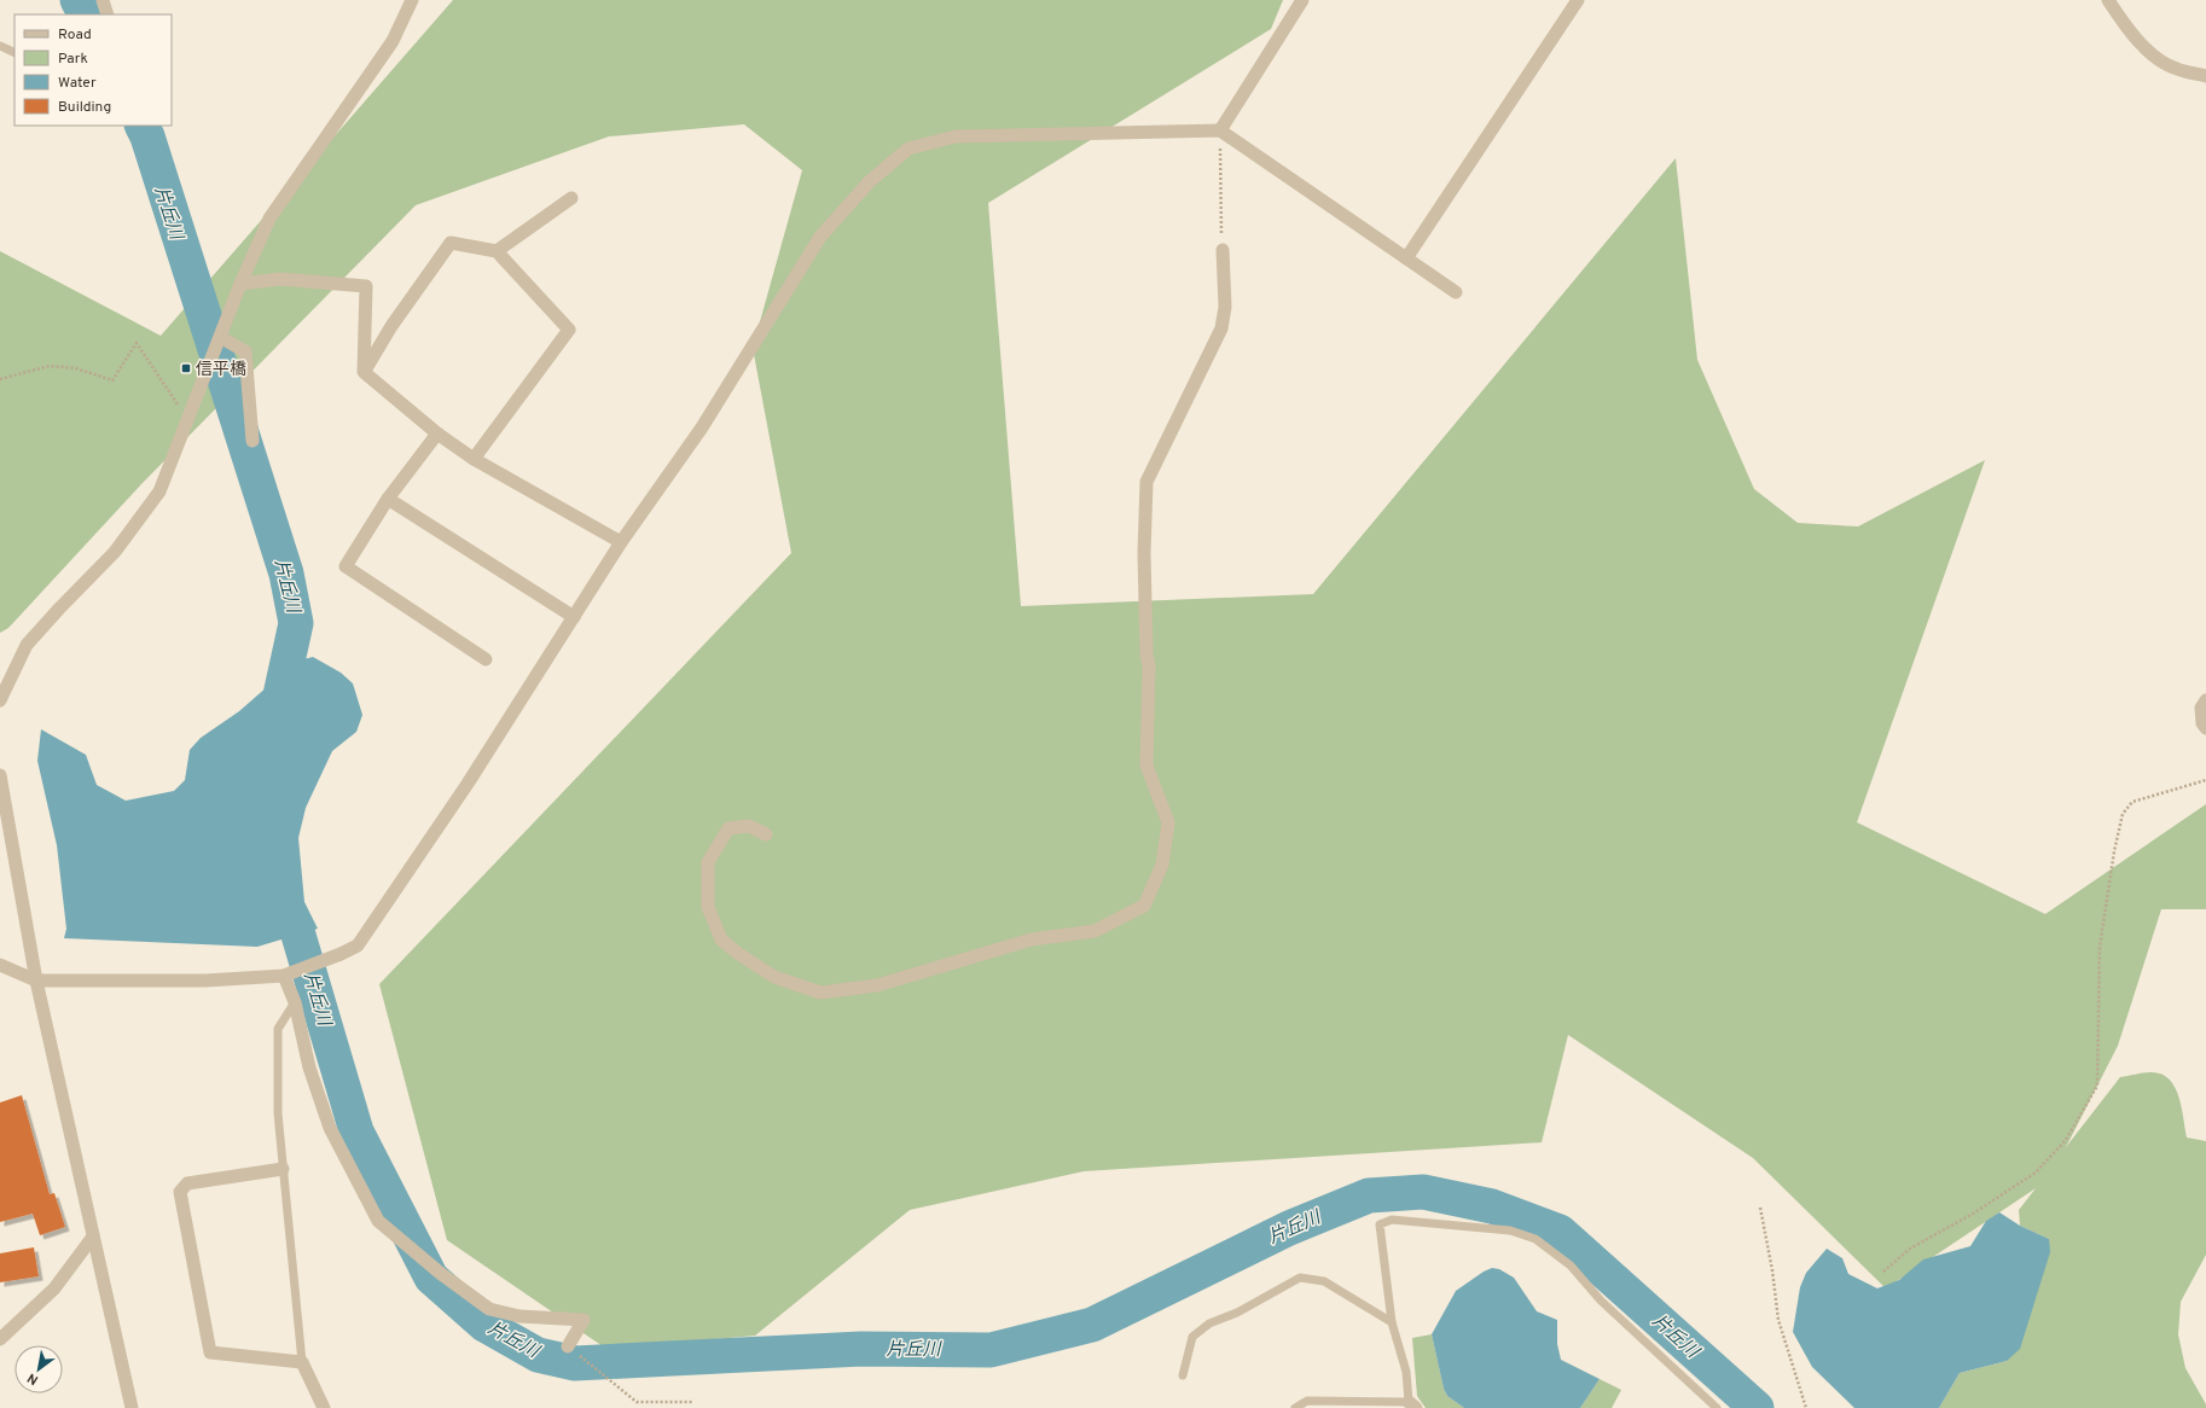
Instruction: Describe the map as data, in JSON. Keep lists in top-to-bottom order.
{
  "water": ["片丘川"],
  "places": {
    "transit": ["信平橋"]
  },
  "legend": [
    "Road",
    "Park",
    "Water",
    "Building"
  ],
  "north": "bottom left"
}
